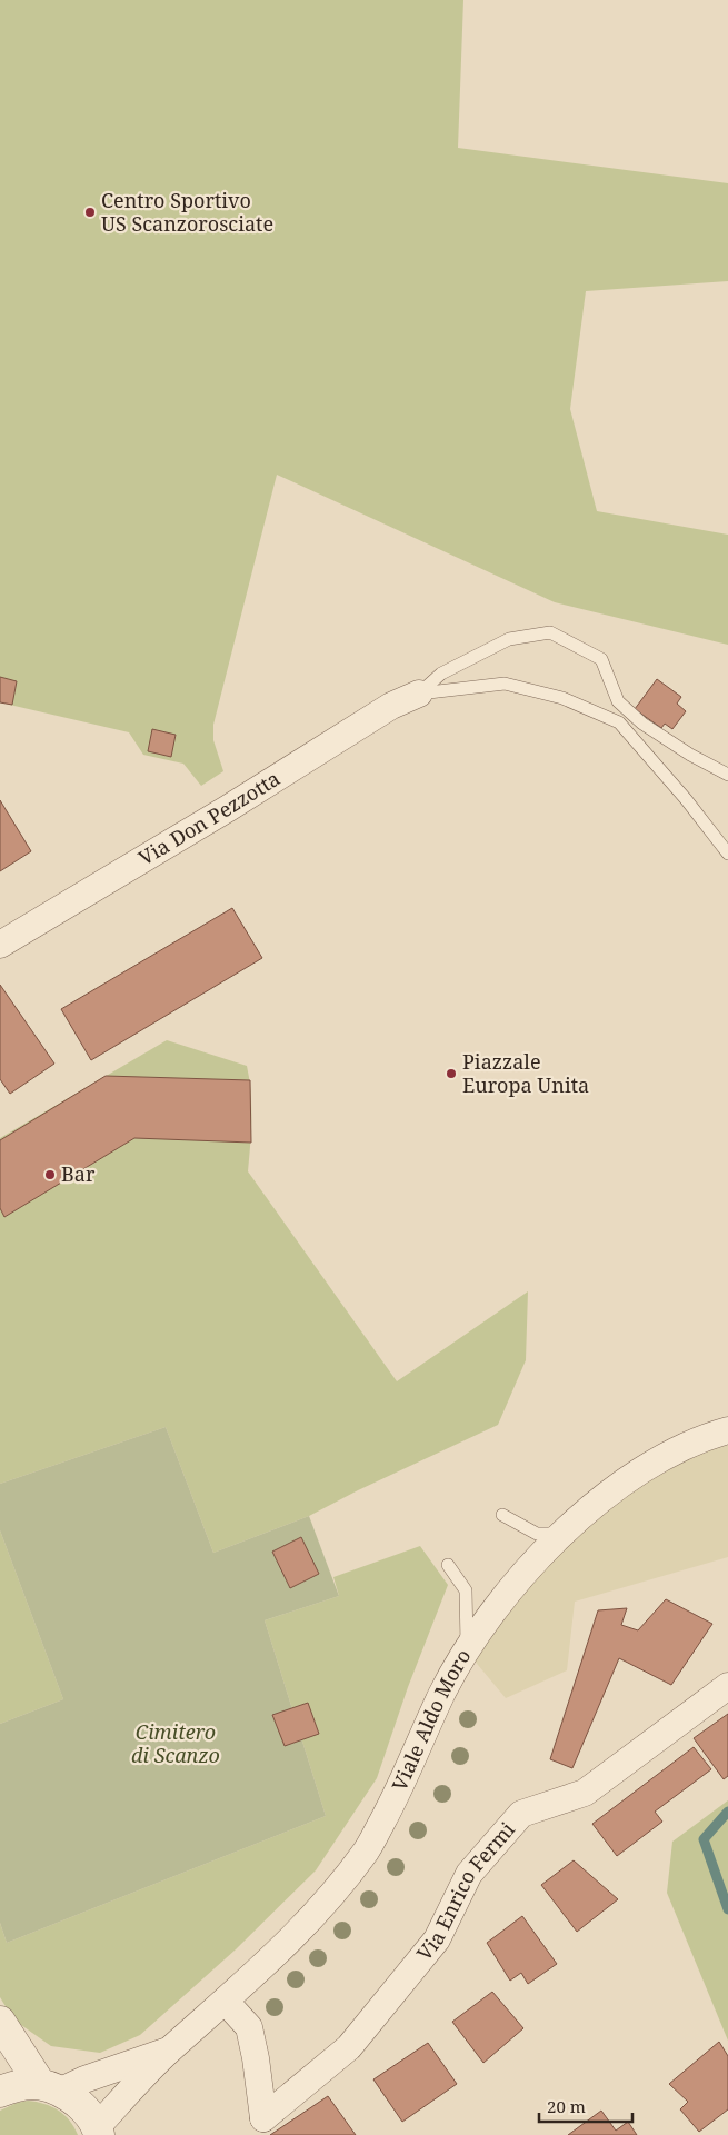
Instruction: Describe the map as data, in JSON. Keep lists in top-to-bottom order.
{
  "streets": {
    "street": ["Via Don Pezzotta", "Viale Aldo Moro", "Via Enrico Fermi"]
  },
  "crossings": [
    ["Viale Aldo Moro", "Via Enrico Fermi"]
  ],
  "parks": ["Cimitero di Scanzo"],
  "places": ["Centro Sportivo US Scanzorosciate", "Piazzale Europa Unita", "Bar"],
  "scale_bar": "20 m"
}
